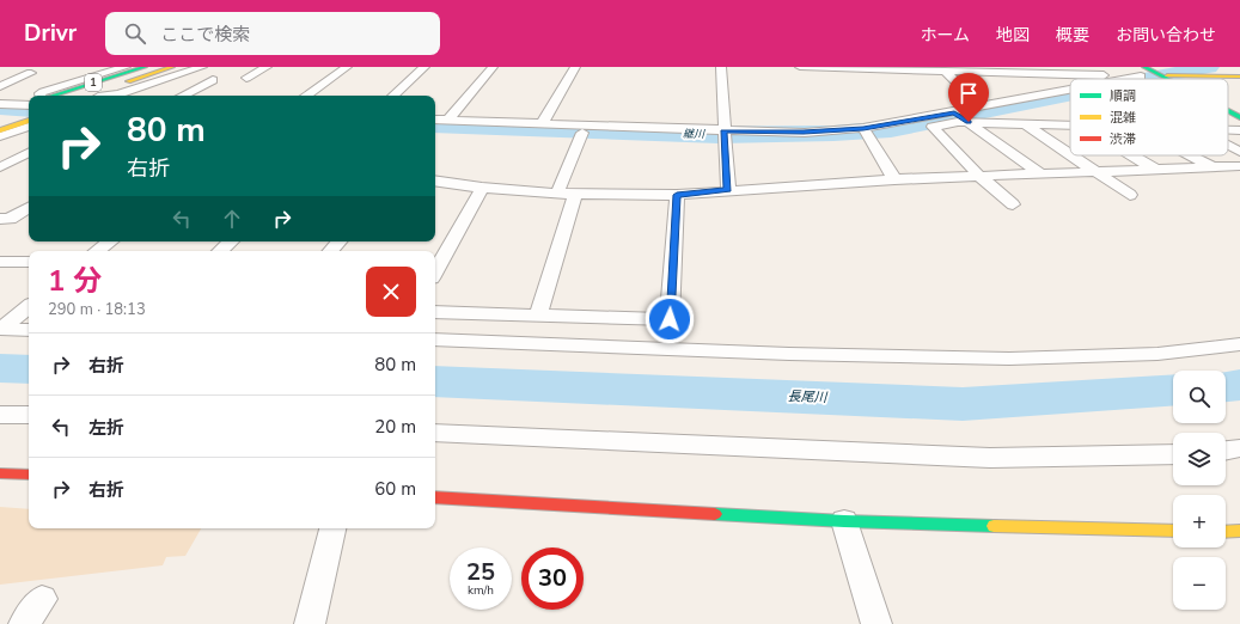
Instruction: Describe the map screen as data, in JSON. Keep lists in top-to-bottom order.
{
  "streets": {
    "main road": ["1"]
  },
  "water": ["継川", "長尾川"],
  "legend": ["順調", "混雑", "渋滞"],
  "page": {
    "header": "Drivr",
    "search": "ここで検索",
    "nav": [
      "ホーム",
      "地図",
      "概要",
      "お問い合わせ"
    ],
    "turn": ["80 m", "右折"],
    "heading": ["1 分", "290 m · 18:13"],
    "list": [
      {
        "name": "右折",
        "value": "80 m"
      },
      {
        "name": "左折",
        "value": "20 m"
      },
      {
        "name": "右折",
        "value": "60 m"
      }
    ],
    "map_buttons": ["+", "−"],
    "speed": "25 km/h",
    "limit": "30"
  }
}
